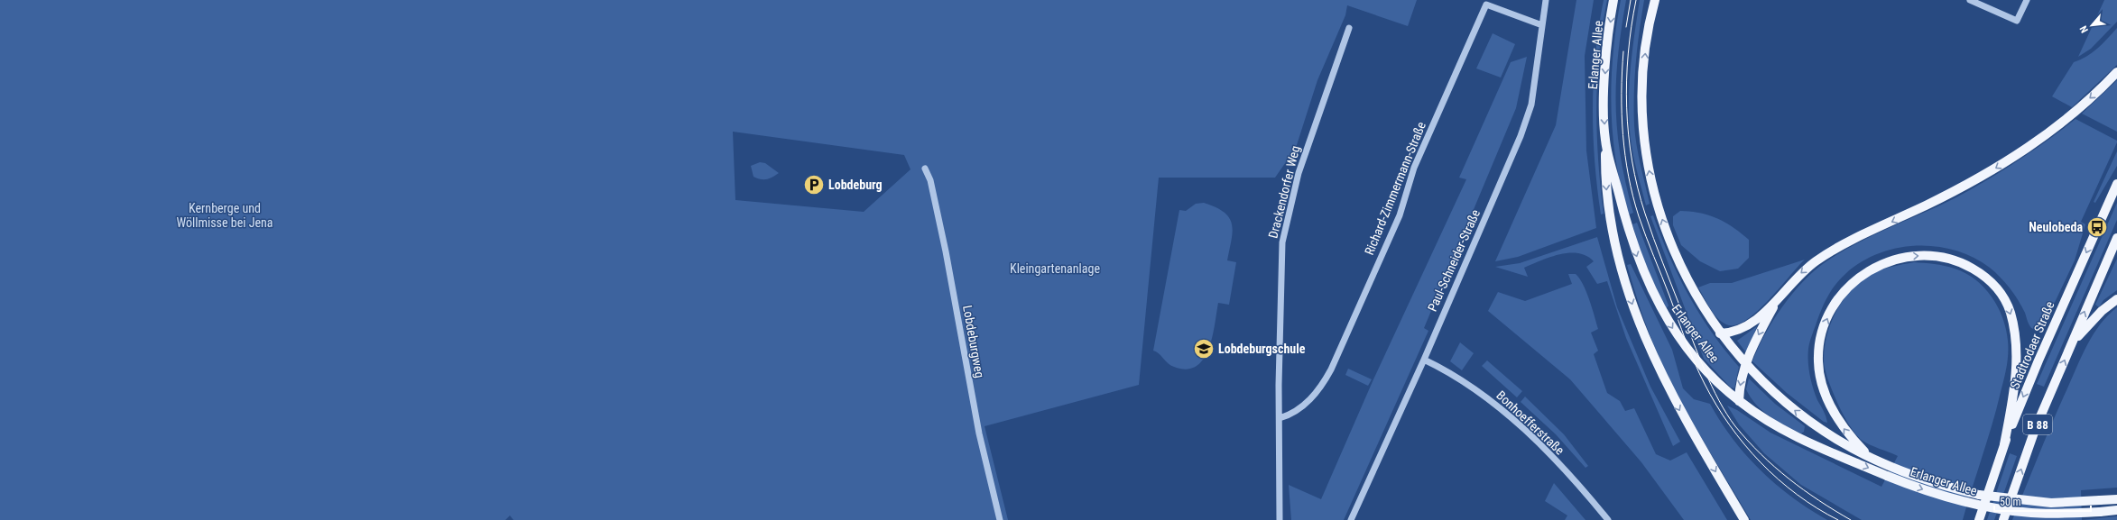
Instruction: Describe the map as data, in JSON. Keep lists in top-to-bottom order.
{
  "streets": {
    "main road": ["Erlanger Allee", "Stadtrodaer Straße", "B 88"],
    "street": [
      "Richard-Zimmermann-Straße",
      "Drackendorfer Weg",
      "Paul-Schneider-Straße",
      "Lobdeburgweg",
      "Bonhoefferstraße"
    ]
  },
  "crossings": [
    ["Richard-Zimmermann-Straße", "Drackendorfer Weg"],
    ["Richard-Zimmermann-Straße", "Paul-Schneider-Straße"],
    ["Paul-Schneider-Straße", "Bonhoefferstraße"]
  ],
  "parks": ["Kernberge und Wöllmisse bei Jena", "Kleingartenanlage"],
  "places": {
    "parking": ["Lobdeburg"],
    "bus stop": ["Neulobeda"],
    "school or university": ["Lobdeburgschule"]
  },
  "scale_bar": "50 m",
  "north": "bottom left"
}
